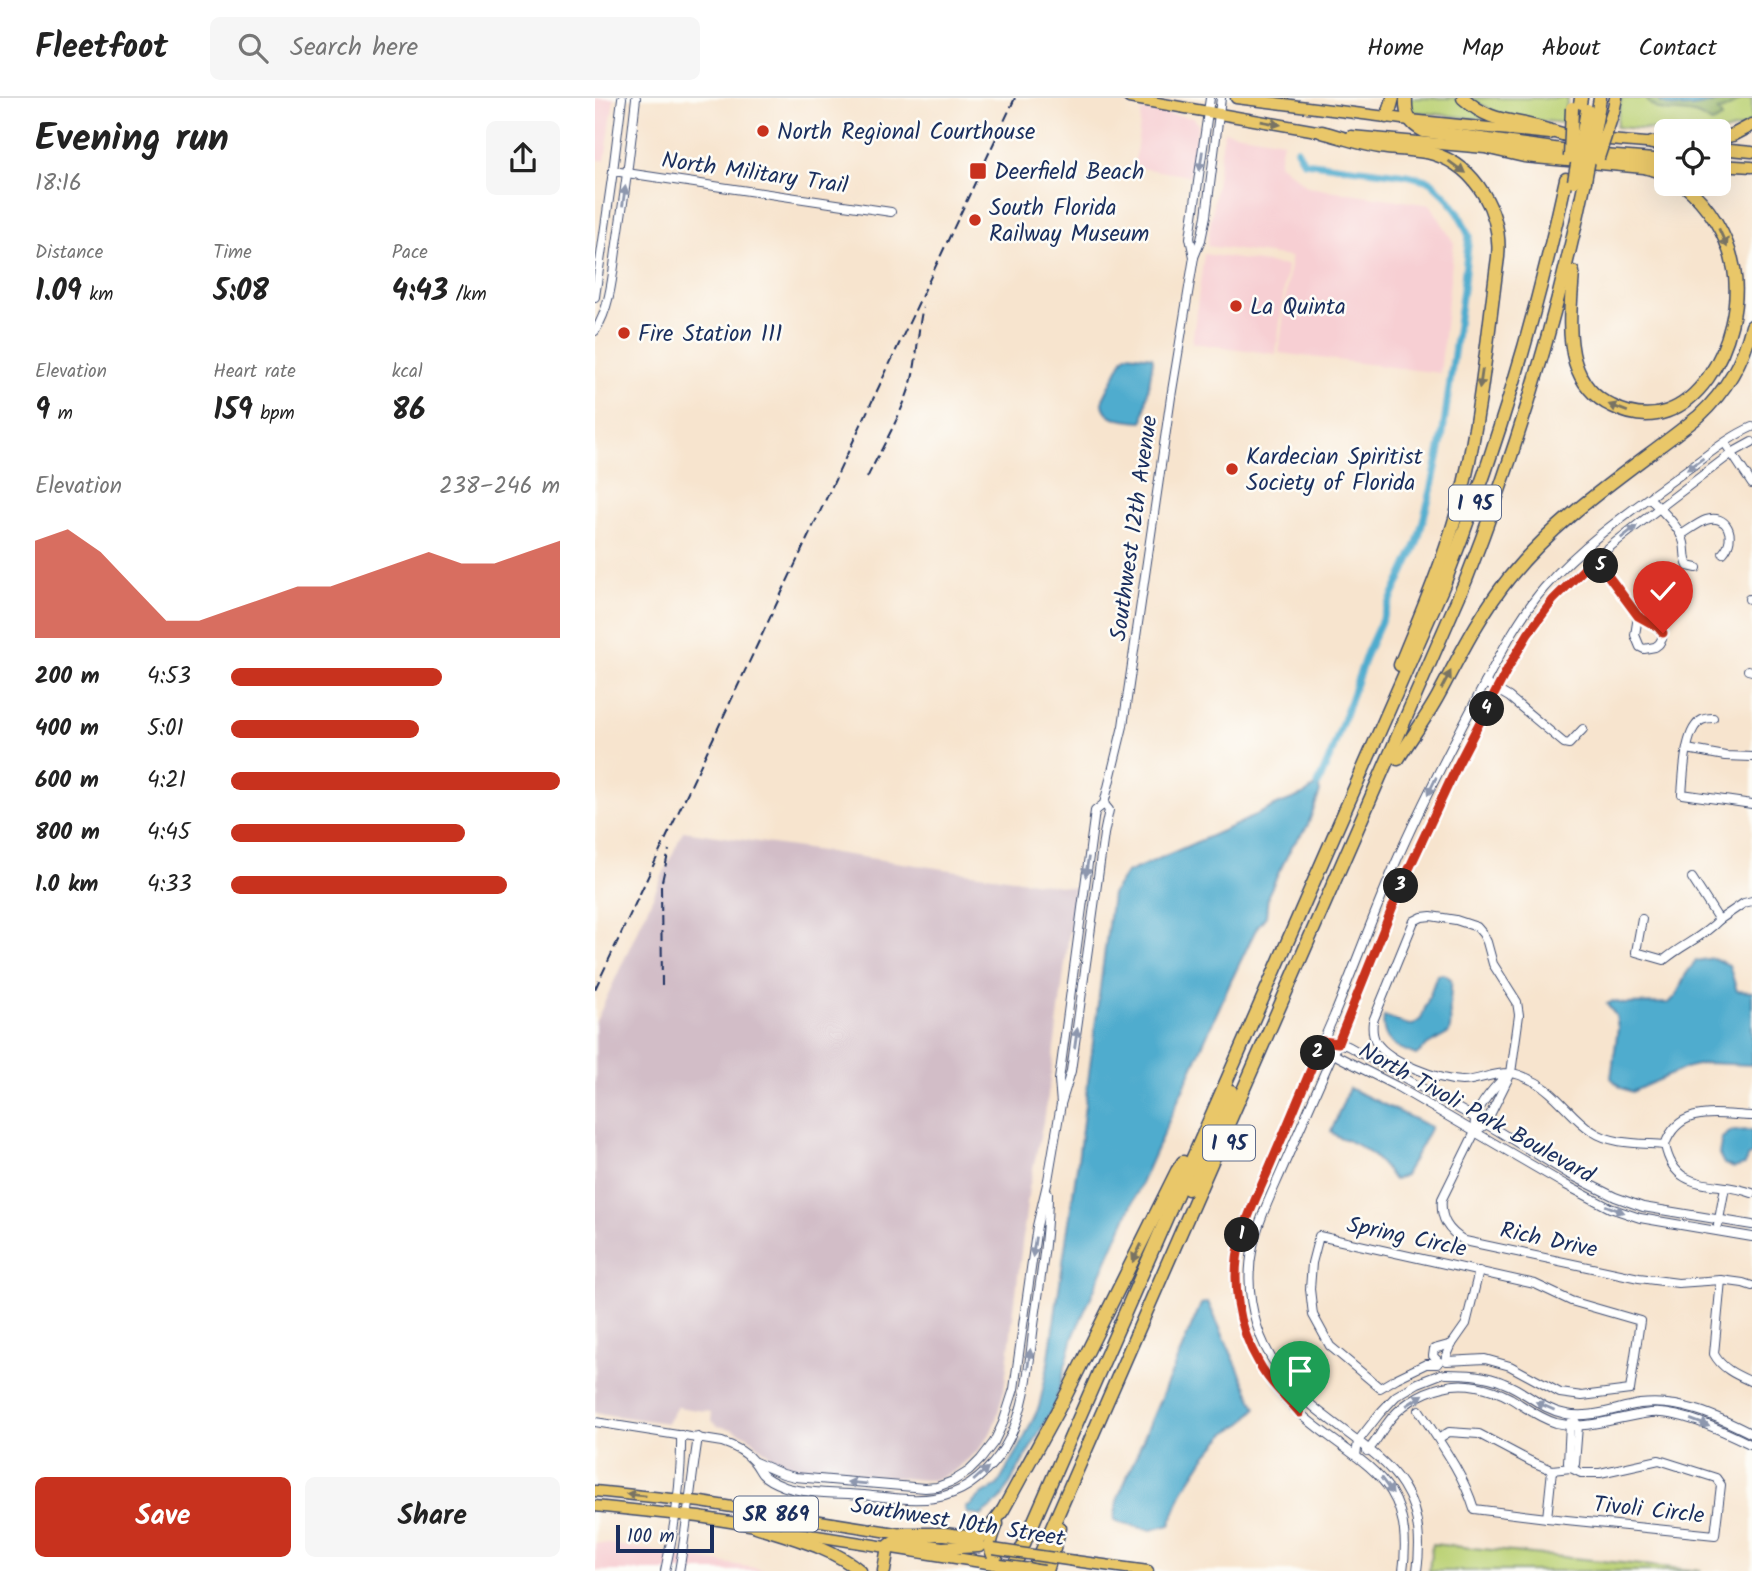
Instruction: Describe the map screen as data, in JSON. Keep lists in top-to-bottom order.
{
  "streets": {
    "highway": ["I 95"],
    "main road": ["SR 869", "Southwest 10th Street"],
    "street": [
      "North Military Trail",
      "Southwest 12th Avenue",
      "North Tivoli Park Boulevard",
      "Spring Circle",
      "Rich Drive",
      "Tivoli Circle"
    ]
  },
  "crossings": [
    ["I 95", "Southwest 10th Street"],
    ["North Tivoli Park Boulevard", "Rich Drive"]
  ],
  "places": {
    "other": [
      "North Regional Courthouse",
      "South Florida Railway Museum",
      "La Quinta",
      "Fire Station 111",
      "Kardecian Spiritist Society of Florida"
    ],
    "transit": ["Deerfield Beach"]
  },
  "scale_bar": "100 m",
  "page": {
    "header": "Fleetfoot",
    "search": "Search here",
    "nav": [
      "Home",
      "Map",
      "About",
      "Contact"
    ],
    "heading": ["Evening run", "18:16"],
    "stats": [
      ["Distance", "1.09 km"],
      ["Time", "5:08"],
      ["Pace", "4:43 /km"],
      ["Elevation", "9 m"],
      ["Heart rate", "159 bpm"],
      ["kcal", "86"]
    ],
    "chart": ["Elevation", "238–246 m"],
    "pins": [
      "5",
      "4",
      "3",
      "2",
      "1"
    ],
    "list": [
      {
        "name": "200 m",
        "note": "4:53"
      },
      {
        "name": "400 m",
        "note": "5:01"
      },
      {
        "name": "600 m",
        "note": "4:21"
      },
      {
        "name": "800 m",
        "note": "4:45"
      },
      {
        "name": "1.0 km",
        "note": "4:33"
      }
    ],
    "buttons": ["Save", "Share"],
    "scale": "100 m"
  }
}
